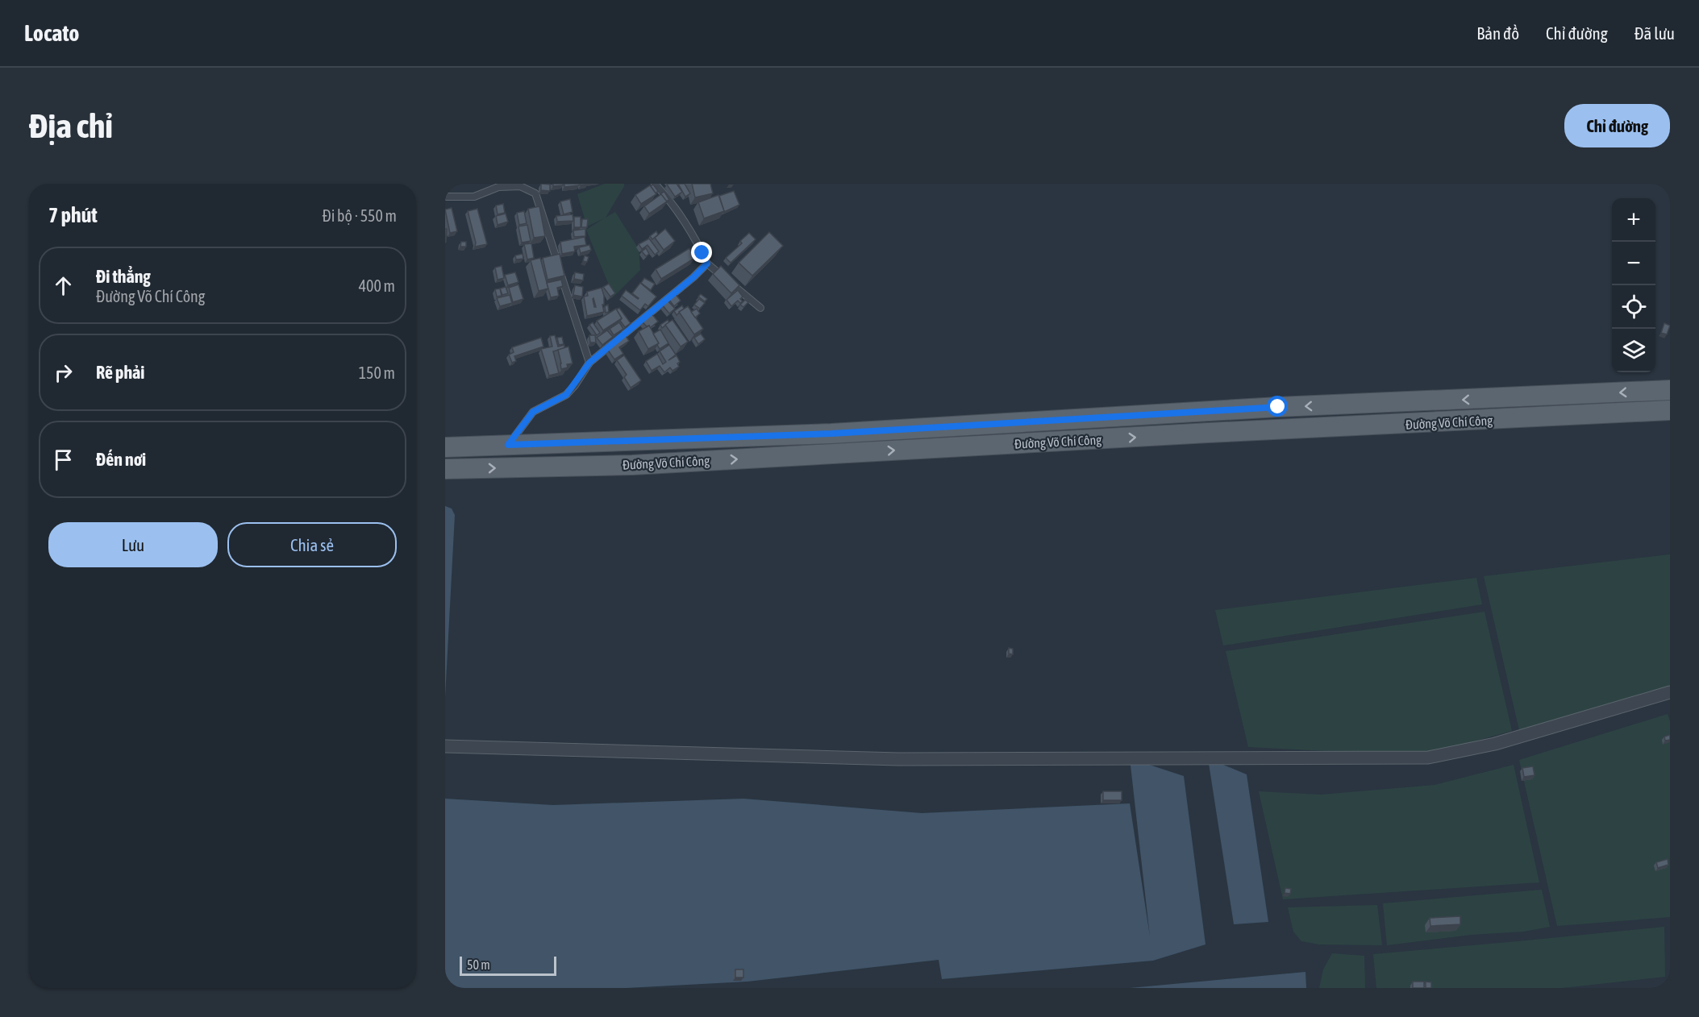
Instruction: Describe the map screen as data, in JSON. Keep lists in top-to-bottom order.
{
  "streets": {
    "main road": ["Đường Võ Chí Công"]
  },
  "scale_bar": "50 m",
  "page": {
    "header": "Locato",
    "nav": ["Bản đồ", "Chỉ đường", "Đã lưu"],
    "buttons": [
      "Chỉ đường",
      ["Lưu", "Chia sẻ"]
    ],
    "title": "Địa chỉ",
    "heading": ["7 phút", "Đi bộ · 550 m"],
    "map_buttons": ["+", "−"],
    "list": [
      ["Đi thẳng", "Đường Võ Chí Công", "400 m"],
      ["Rẽ phải", "150 m"],
      "Đến nơi"
    ],
    "scale": "50 m"
  }
}
